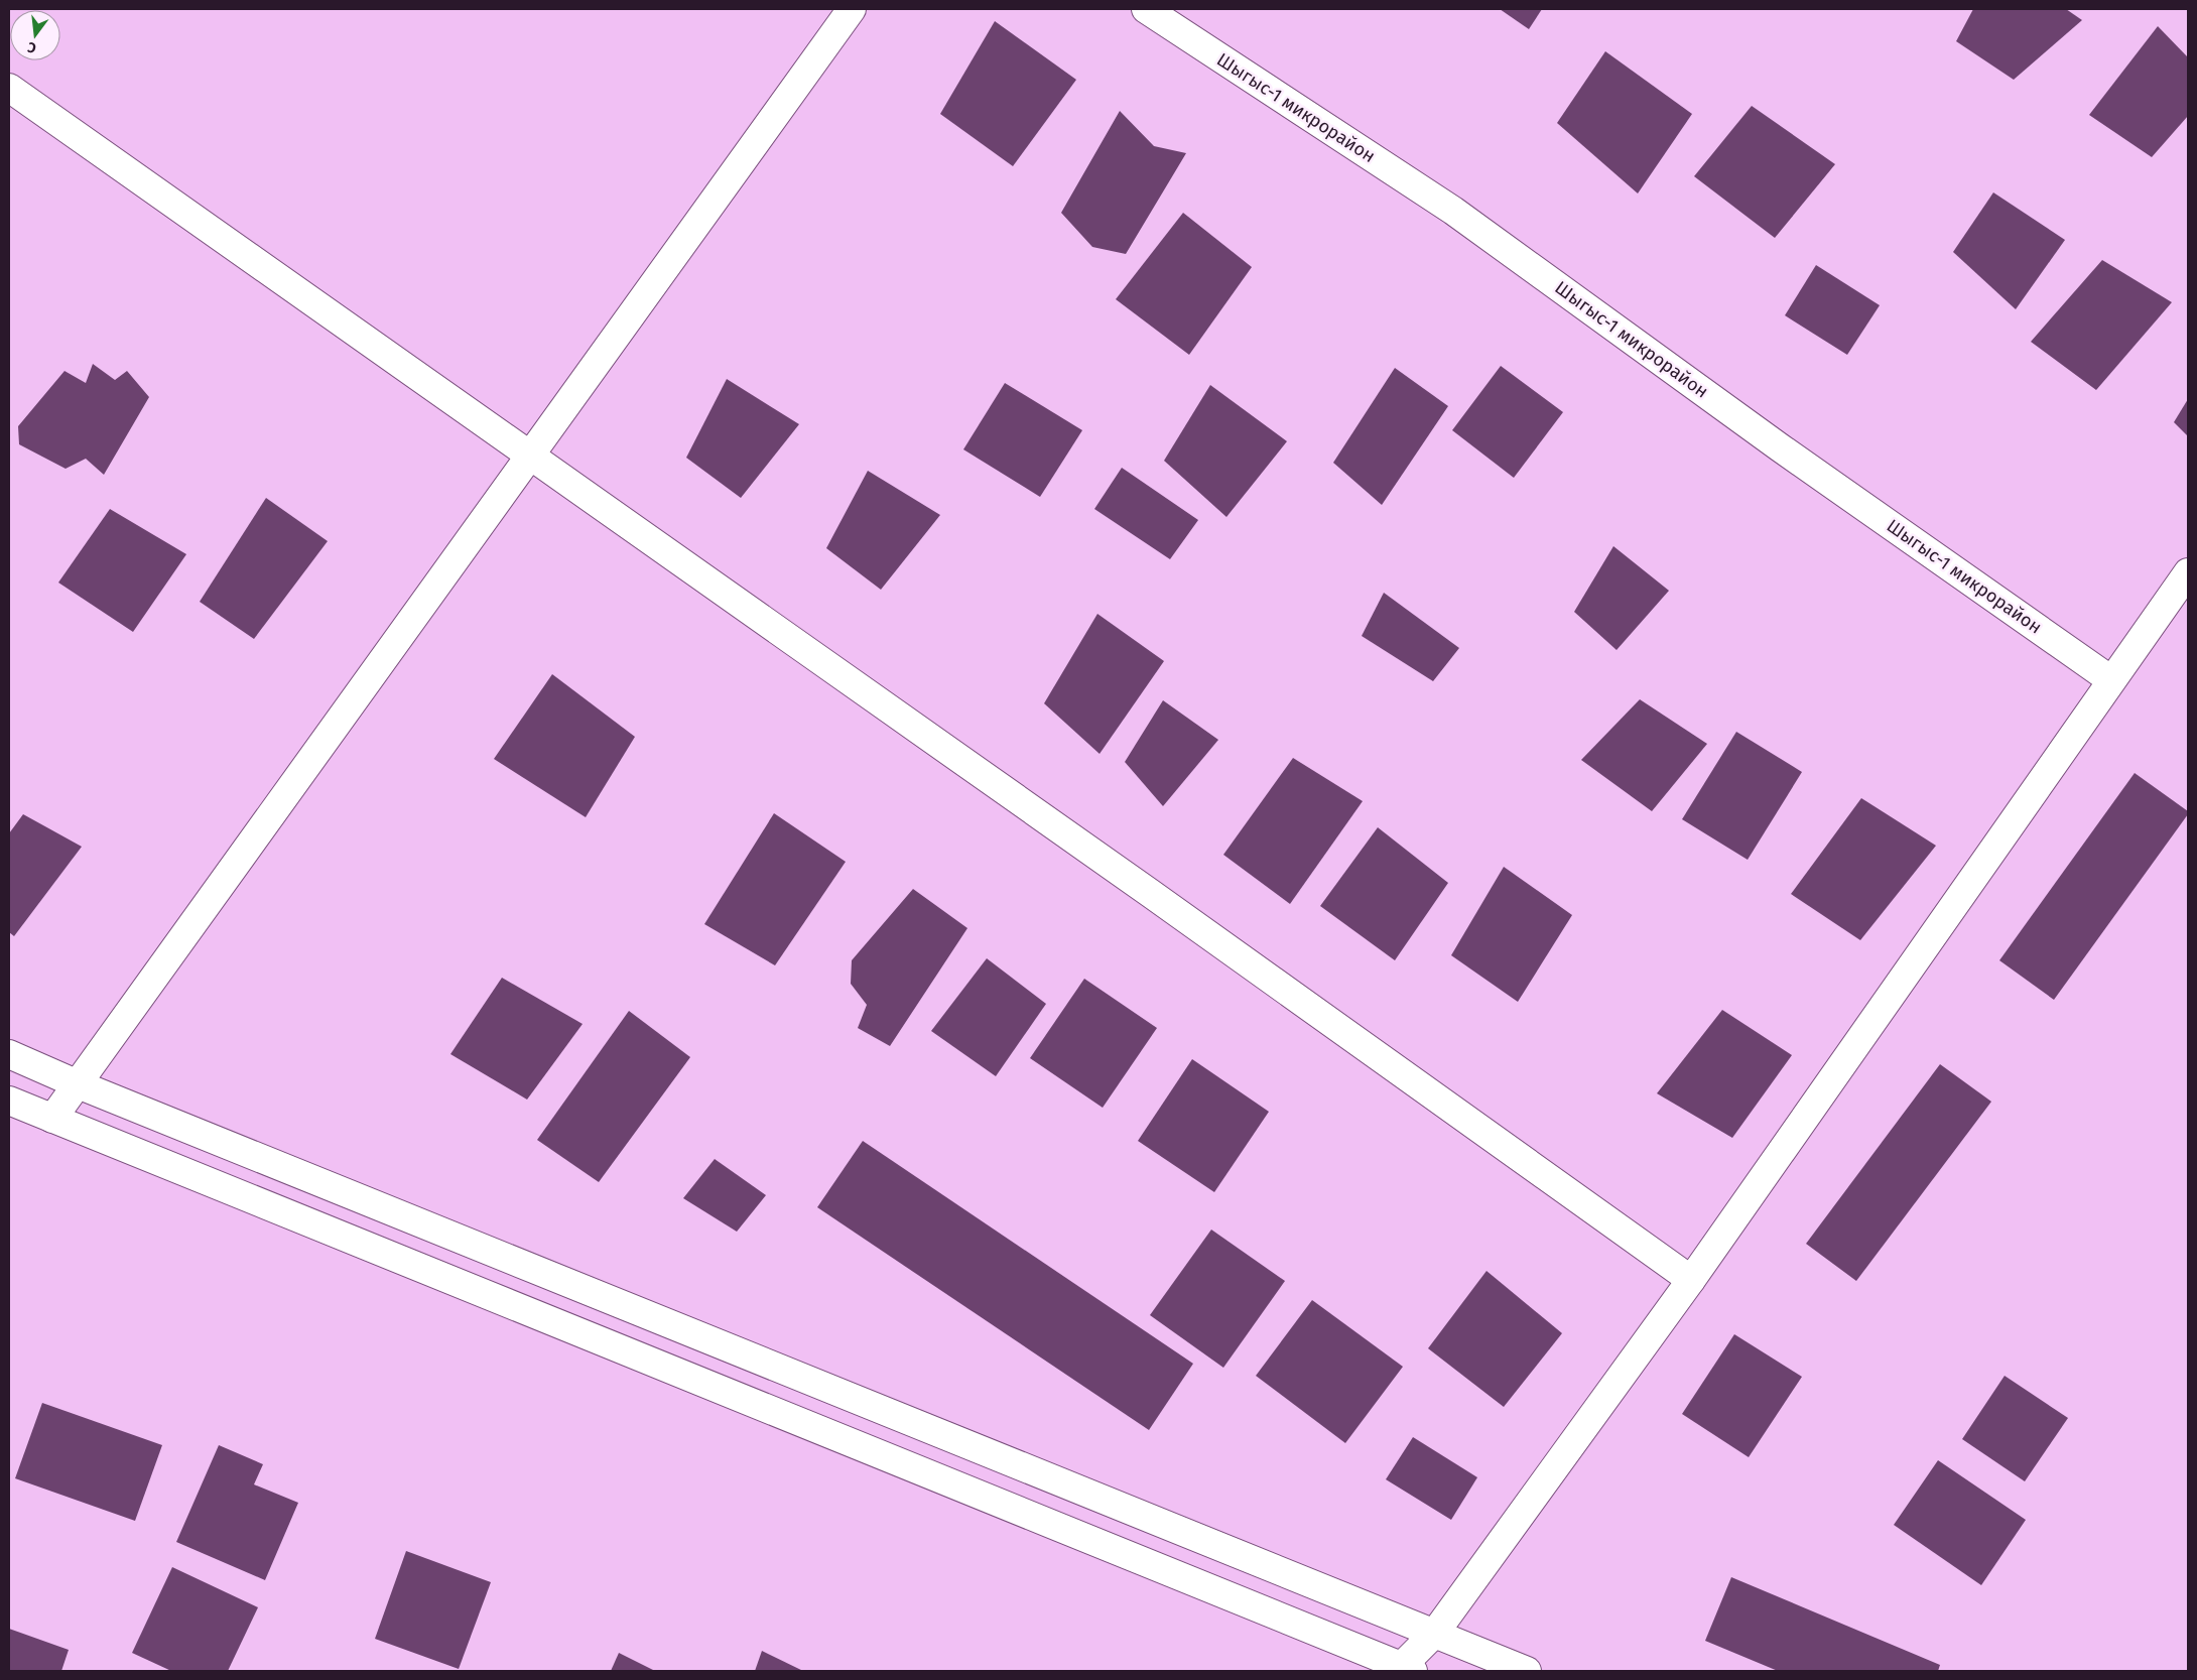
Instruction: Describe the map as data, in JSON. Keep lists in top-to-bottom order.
{
  "streets": {
    "street": ["Шыгыс-1 микрорайон"]
  },
  "north": "bottom"
}
